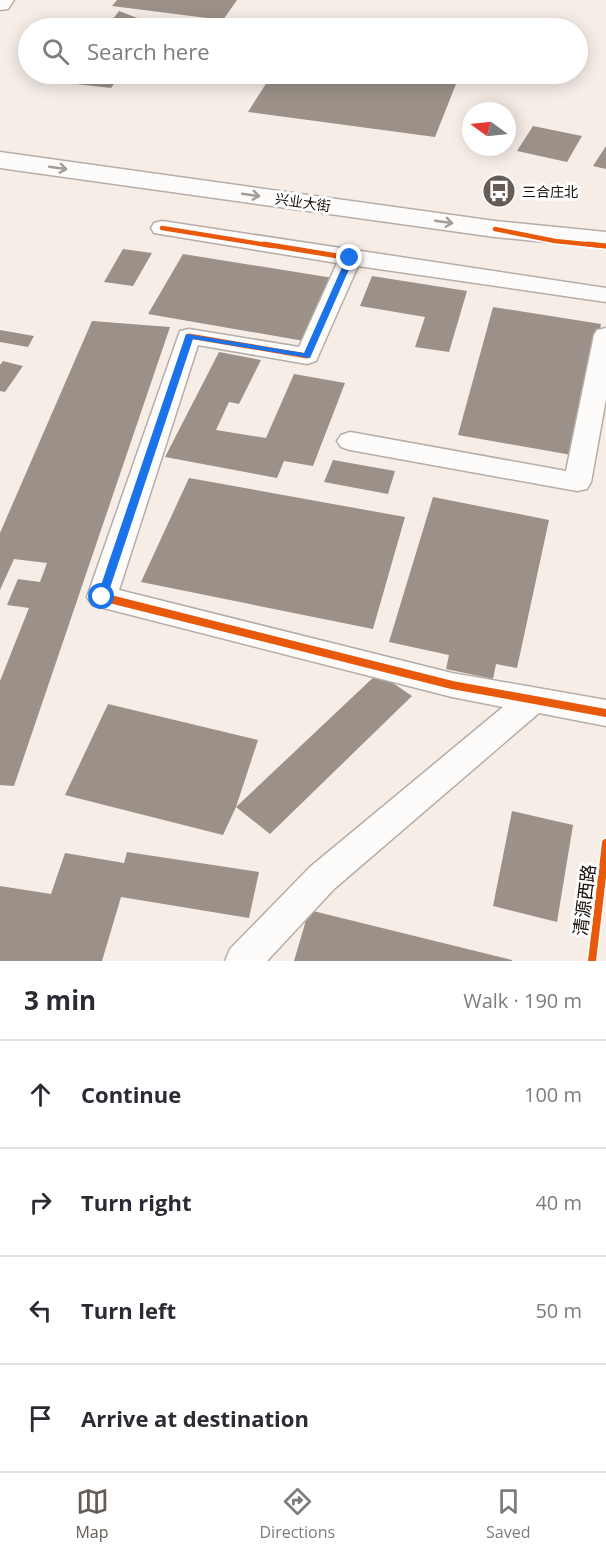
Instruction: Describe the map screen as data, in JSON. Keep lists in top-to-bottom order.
{
  "streets": {
    "main road": ["兴业大街"],
    "cycle path": ["清源西路"]
  },
  "places": {
    "bus stop": ["三合庄北"]
  },
  "north": "left",
  "page": {
    "search": "Search here",
    "heading": ["3 min", "Walk · 190 m"],
    "list": [
      ["Continue", "100 m"],
      ["Turn right", "40 m"],
      ["Turn left", "50 m"],
      "Arrive at destination"
    ],
    "nav": ["Map", "Directions", "Saved"]
  }
}
